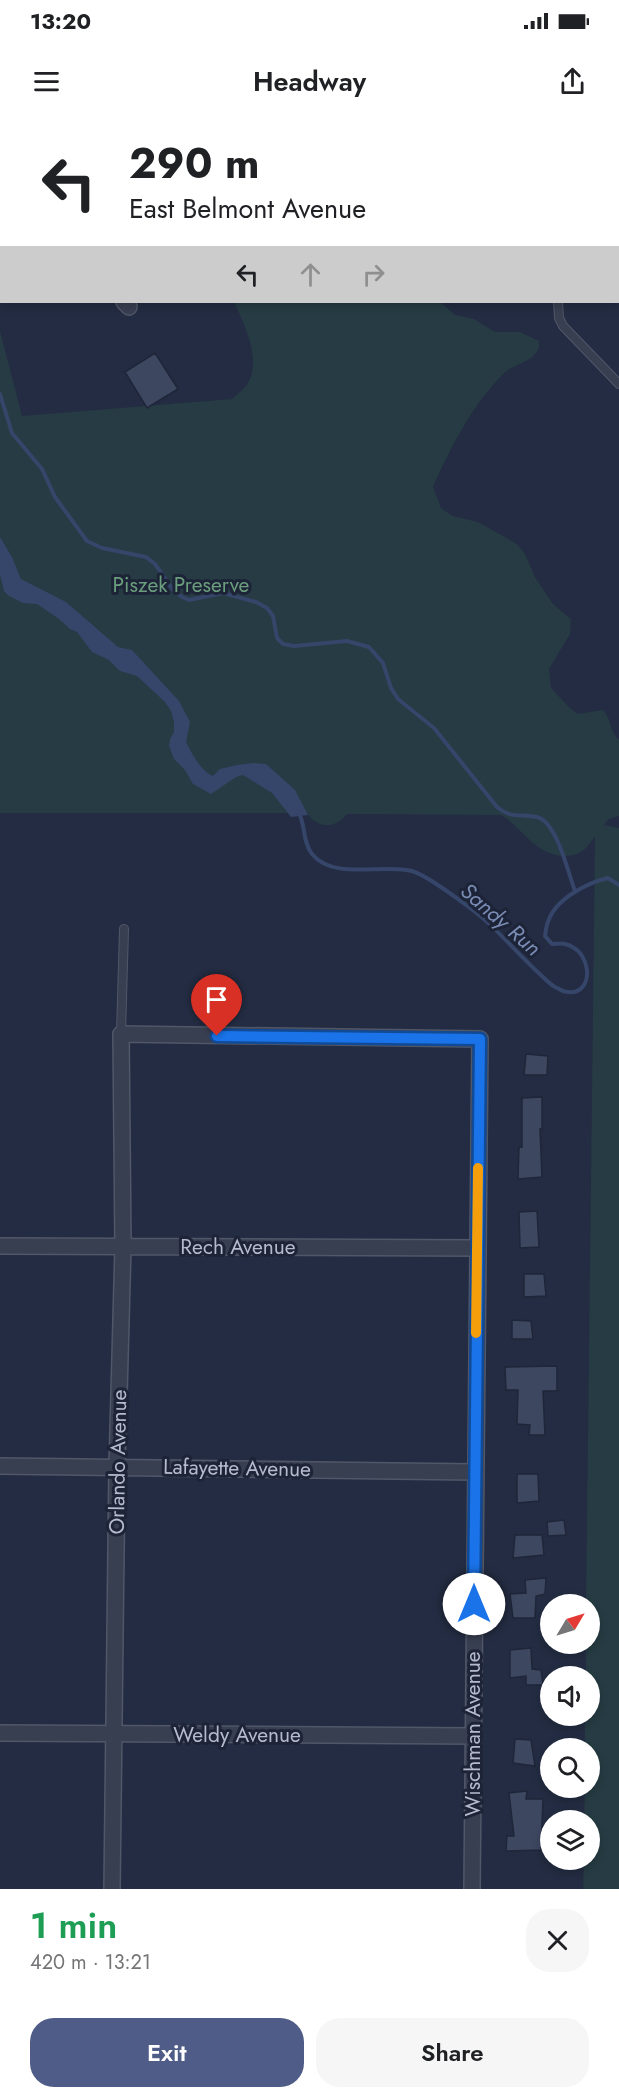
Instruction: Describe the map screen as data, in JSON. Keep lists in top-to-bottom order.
{
  "streets": {
    "street": [
      "Rech Avenue",
      "Orlando Avenue",
      "Lafayette Avenue",
      "Wischman Avenue",
      "Weldy Avenue"
    ]
  },
  "crossings": [
    ["Rech Avenue", "Orlando Avenue"],
    ["Rech Avenue", "Wischman Avenue"],
    ["Orlando Avenue", "Lafayette Avenue"],
    ["Orlando Avenue", "Wischman Avenue"],
    ["Orlando Avenue", "Weldy Avenue"],
    ["Lafayette Avenue", "Wischman Avenue"],
    ["Wischman Avenue", "Weldy Avenue"]
  ],
  "water": ["Sandy Run"],
  "parks": ["Piszek Preserve"],
  "north": "top right",
  "page": {
    "status": "13:20",
    "header": "Headway",
    "turn": ["290 m", "East Belmont Avenue"],
    "heading": ["1 min", "420 m · 13:21"],
    "buttons": ["Exit", "Share"]
  }
}
